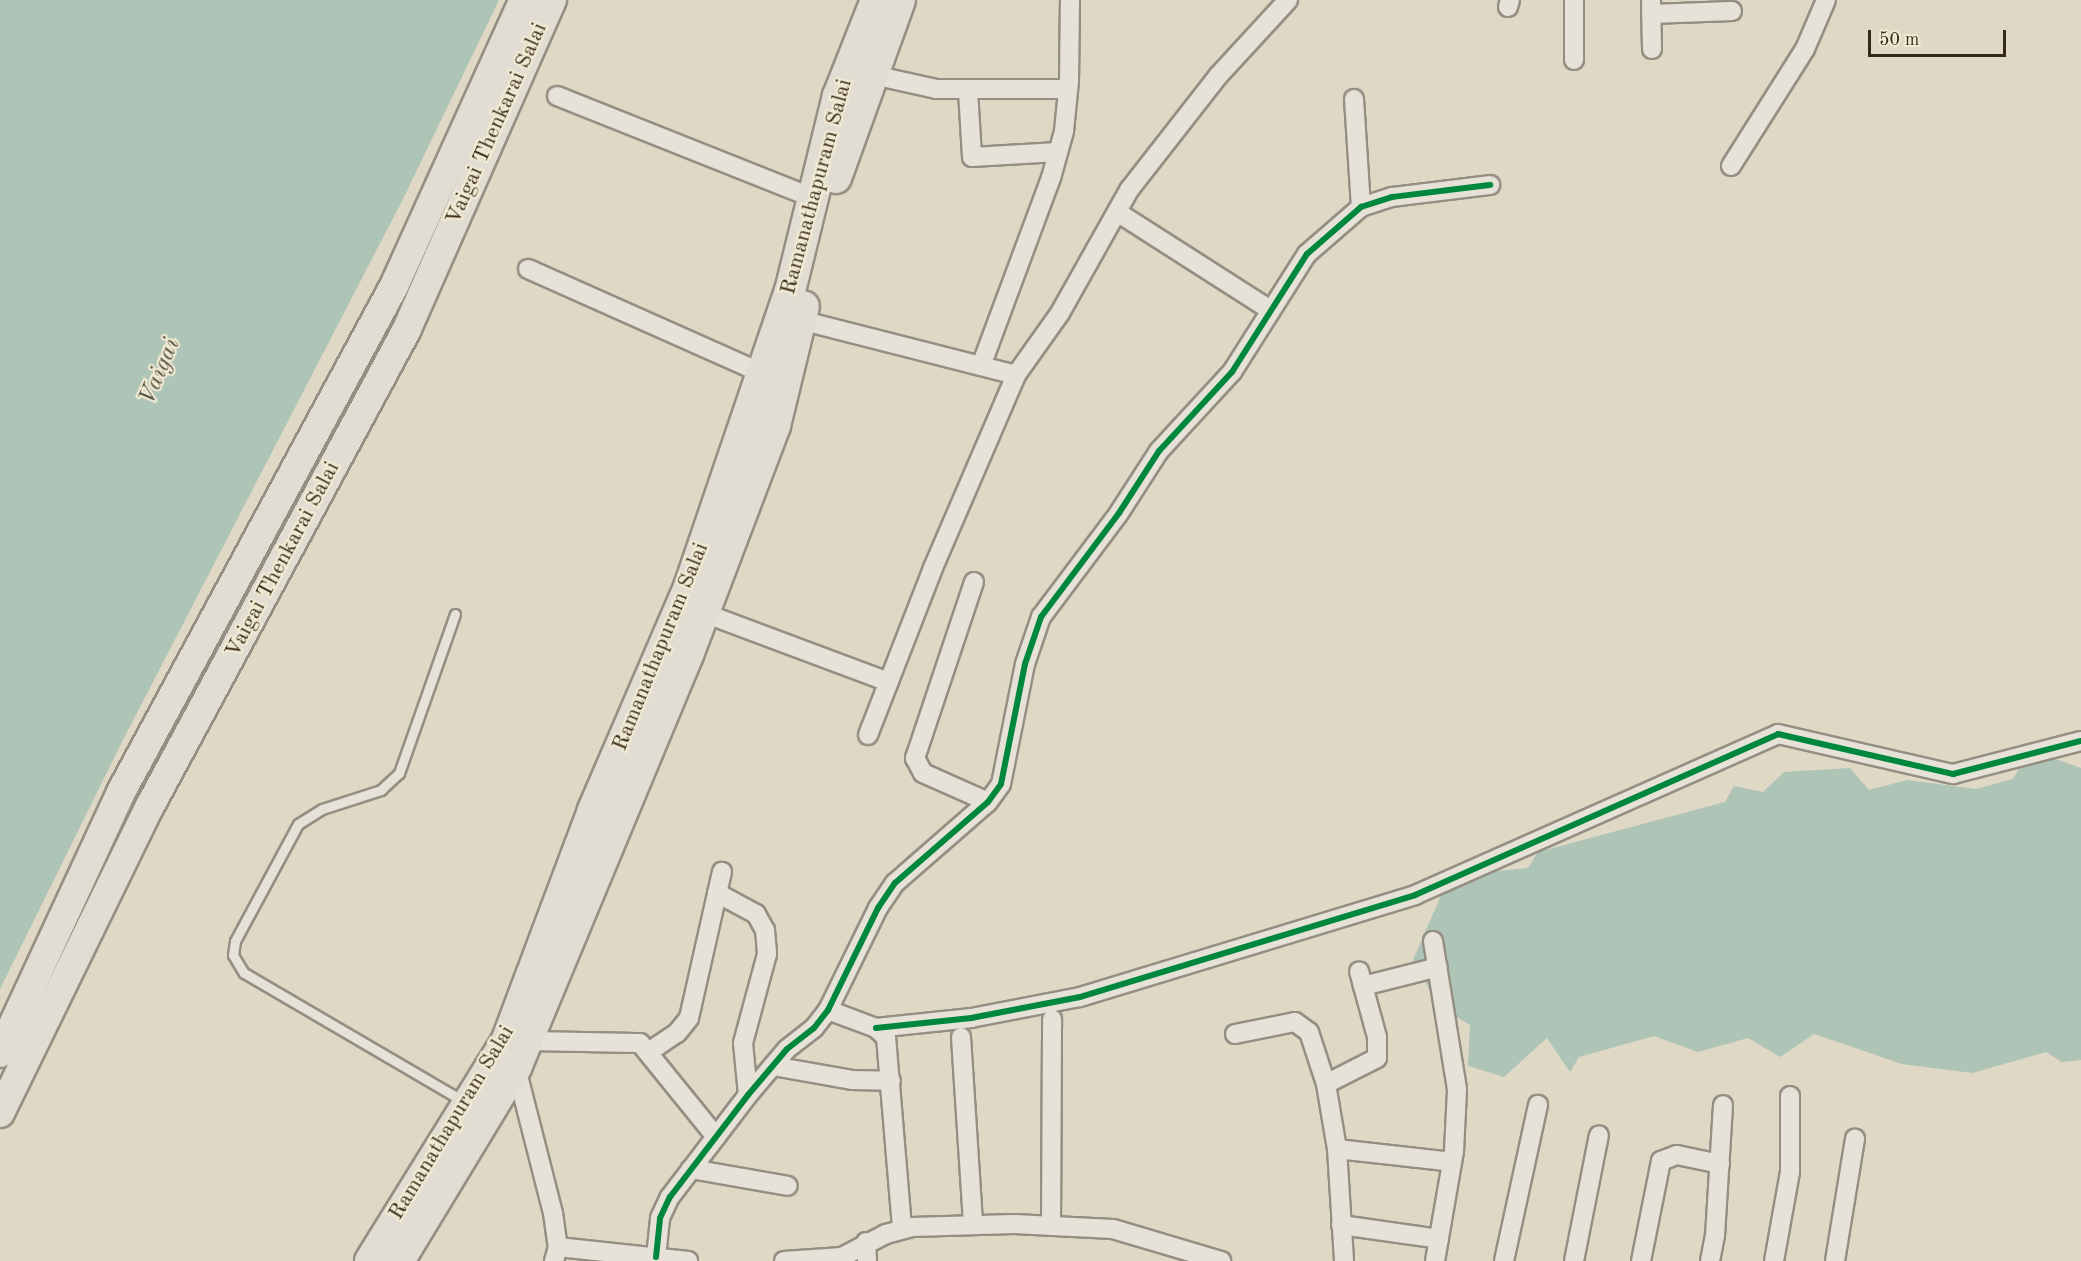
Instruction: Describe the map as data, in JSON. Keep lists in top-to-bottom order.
{
  "streets": {
    "highway": ["Ramanathapuram Salai"],
    "main road": ["Vaigai Thenkarai Salai"]
  },
  "water": ["Vaigai"],
  "scale_bar": "50 m"
}
